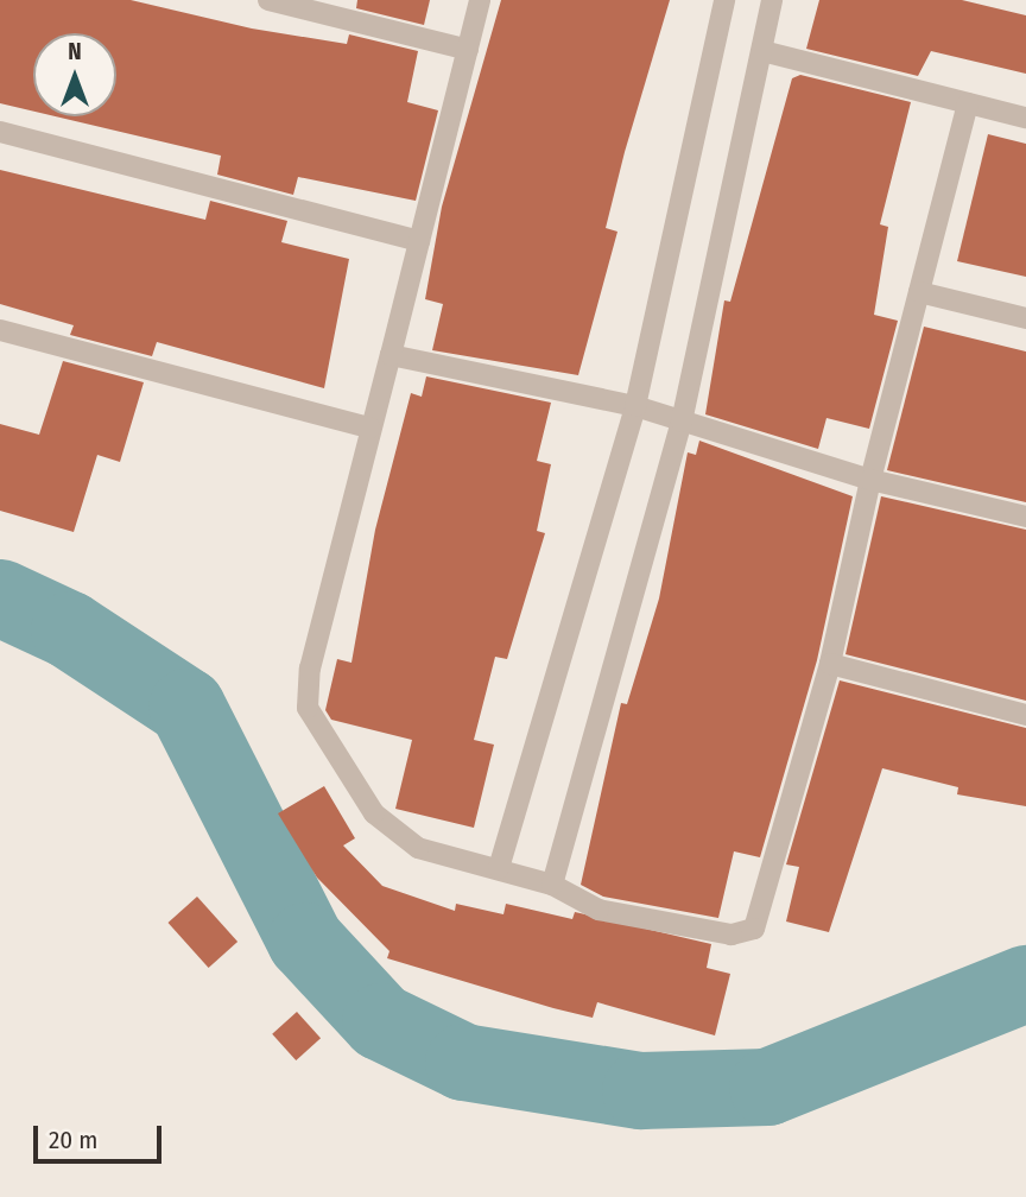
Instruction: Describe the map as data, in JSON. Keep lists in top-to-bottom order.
{
  "scale_bar": "20 m",
  "north": "top"
}
